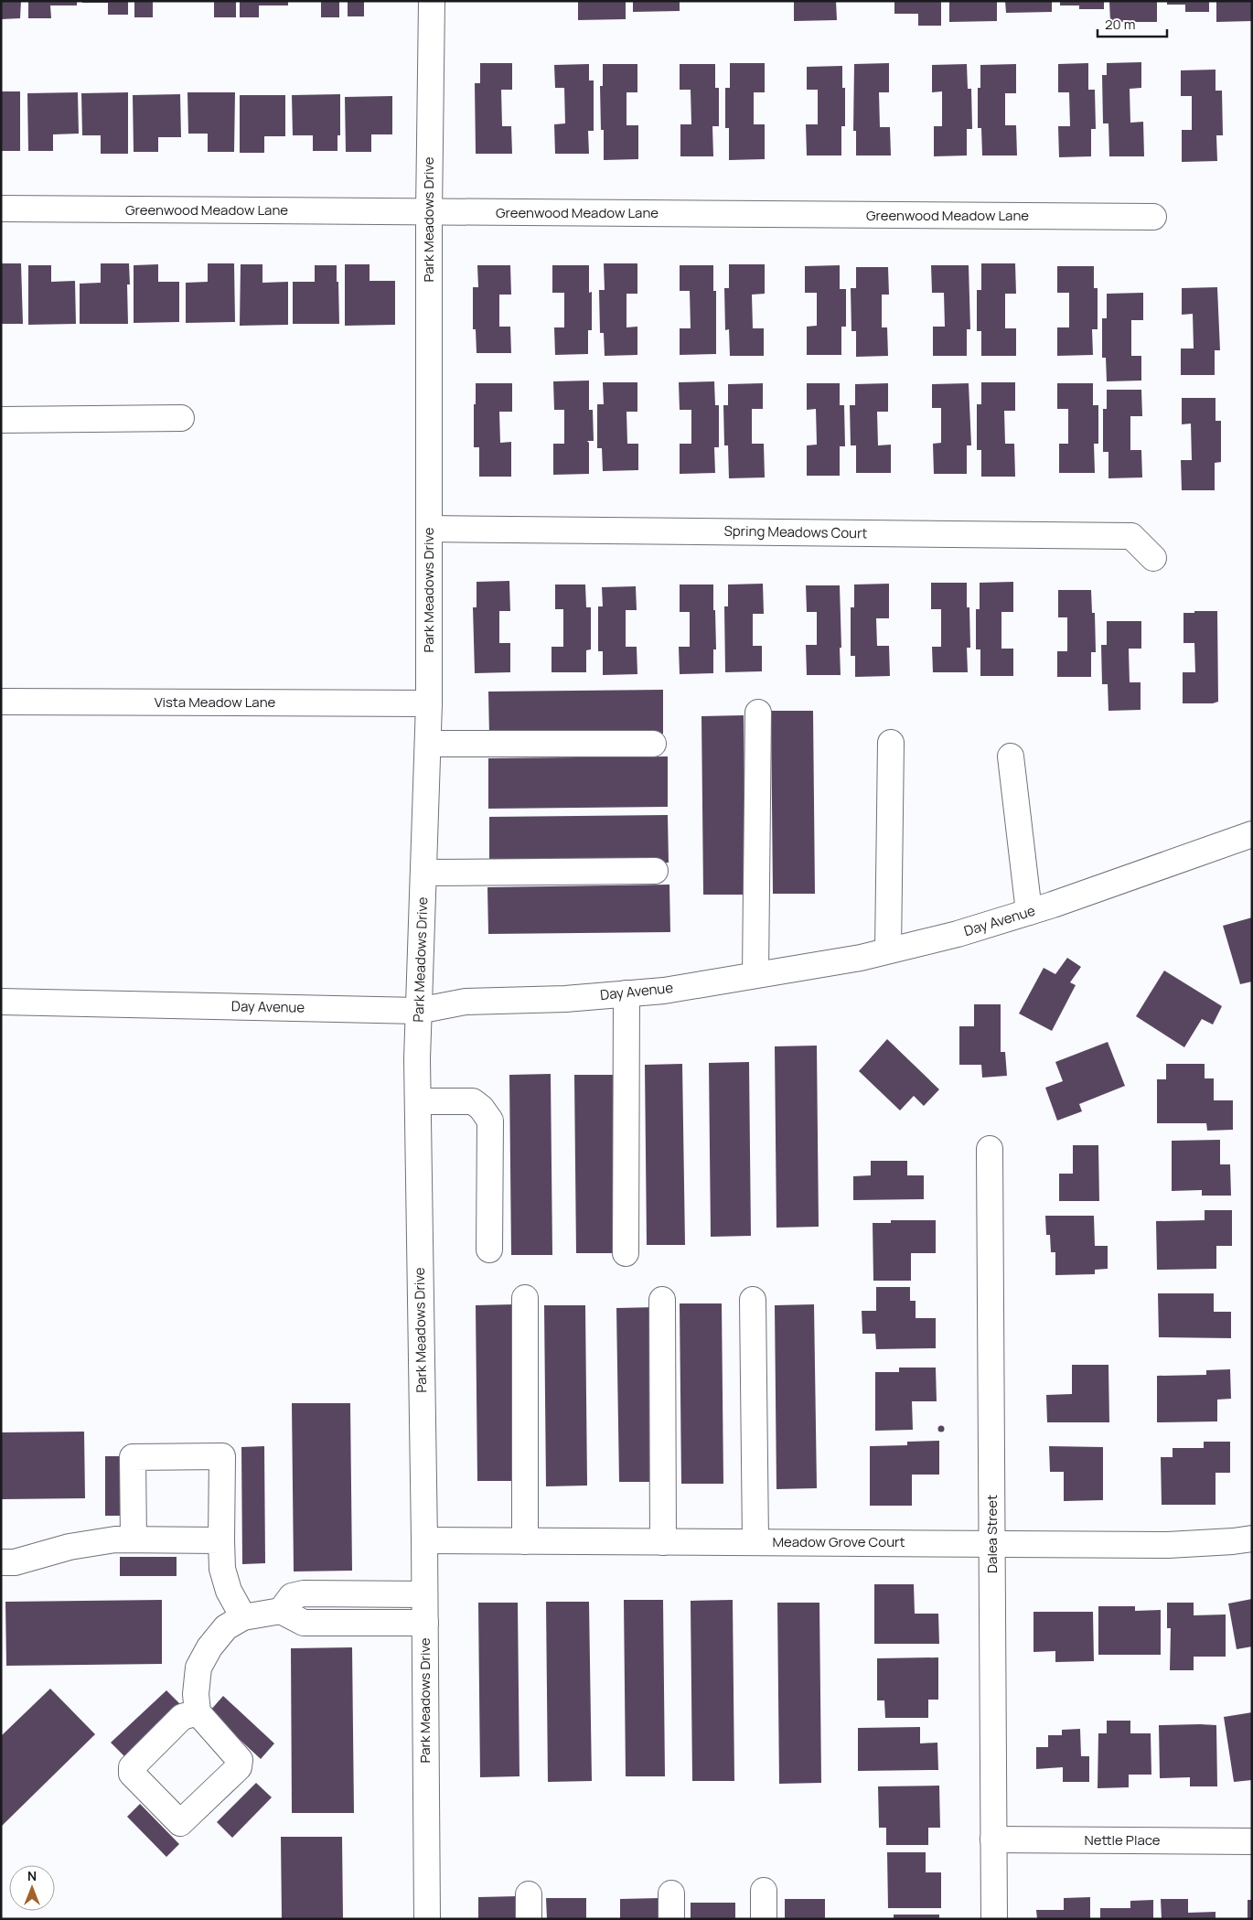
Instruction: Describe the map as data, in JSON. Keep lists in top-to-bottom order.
{
  "streets": {
    "street": [
      "Greenwood Meadow Lane",
      "Park Meadows Drive",
      "Spring Meadows Court",
      "Vista Meadow Lane",
      "Day Avenue",
      "Dalea Street",
      "Meadow Grove Court",
      "Nettle Place"
    ]
  },
  "crossings": [
    ["Greenwood Meadow Lane", "Park Meadows Drive"],
    ["Park Meadows Drive", "Spring Meadows Court"],
    ["Park Meadows Drive", "Vista Meadow Lane"],
    ["Park Meadows Drive", "Day Avenue"],
    ["Park Meadows Drive", "Meadow Grove Court"],
    ["Dalea Street", "Meadow Grove Court"],
    ["Dalea Street", "Nettle Place"]
  ],
  "scale_bar": "20 m",
  "north": "top"
}
